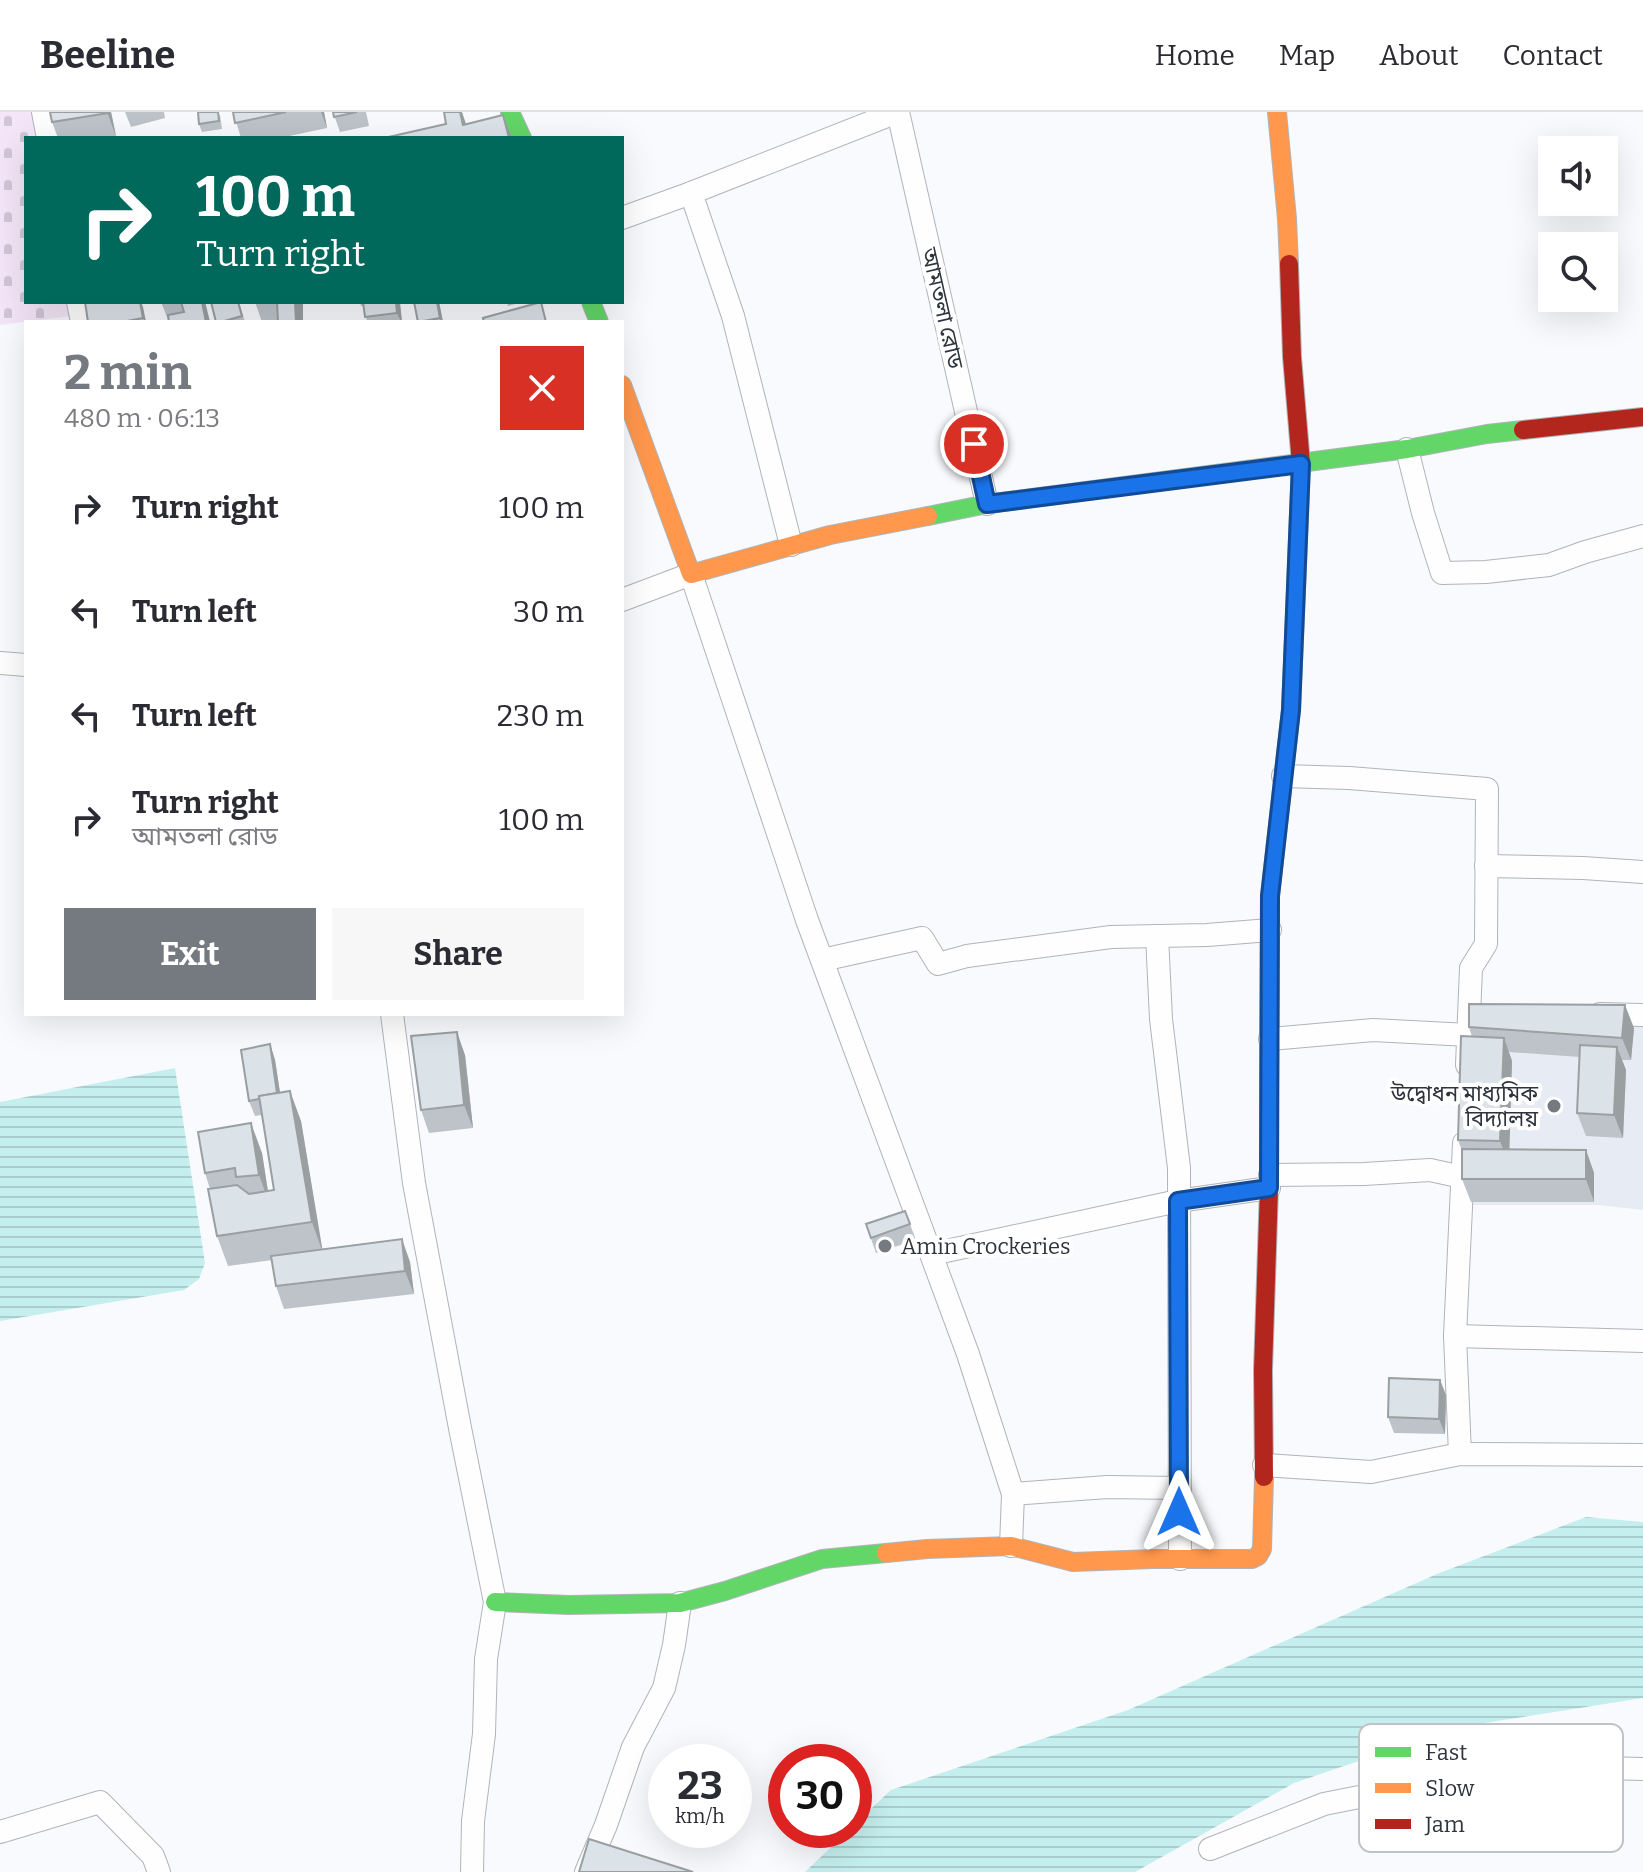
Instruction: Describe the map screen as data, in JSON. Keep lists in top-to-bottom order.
{
  "streets": {
    "street": ["আমতলা রোড"]
  },
  "places": ["উদ্বোধন মাধ্যমিক বিদ্যালয়", "Amin Crockeries"],
  "legend": ["Fast", "Slow", "Jam"],
  "page": {
    "header": "Beeline",
    "nav": [
      "Home",
      "Map",
      "About",
      "Contact"
    ],
    "turn": ["100 m", "Turn right"],
    "heading": ["2 min", "480 m · 06:13"],
    "list": [
      {
        "name": "Turn right",
        "value": "100 m"
      },
      {
        "name": "Turn left",
        "value": "30 m"
      },
      {
        "name": "Turn left",
        "value": "230 m"
      },
      {
        "name": "Turn right",
        "note": "আমতলা রোড",
        "value": "100 m"
      }
    ],
    "buttons": ["Exit", "Share"],
    "speed": "23 km/h",
    "limit": "30"
  }
}
